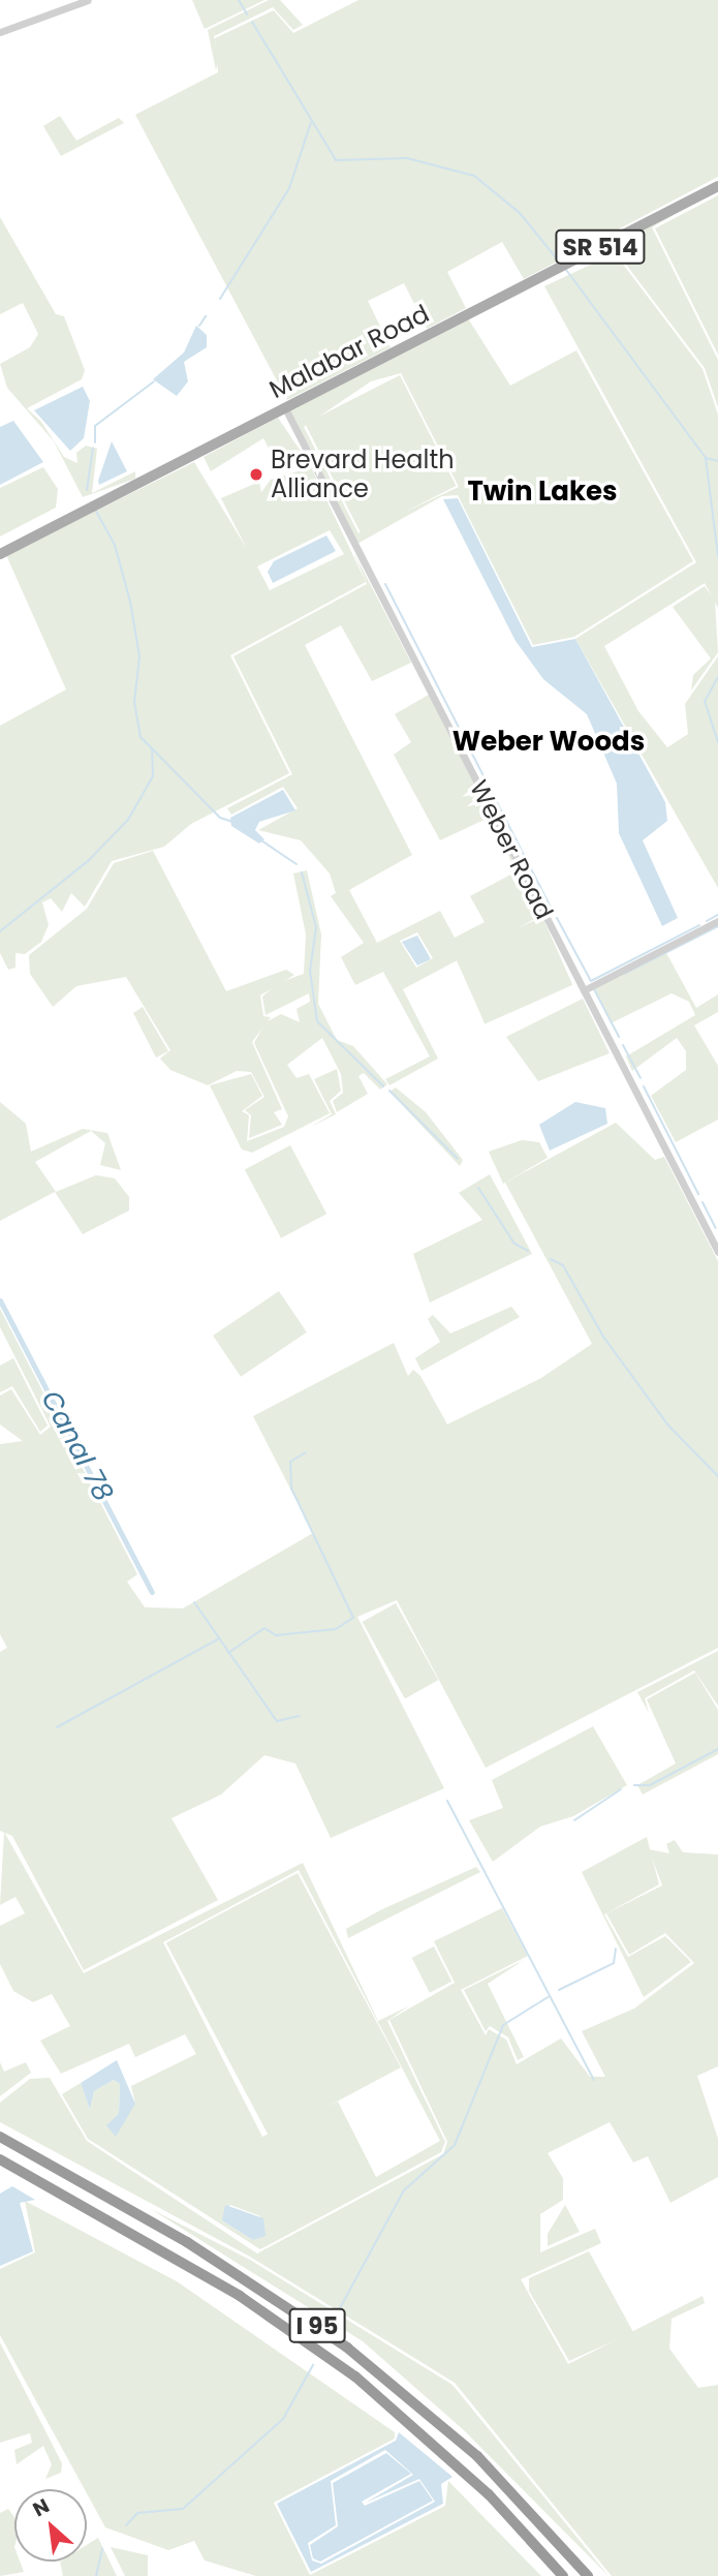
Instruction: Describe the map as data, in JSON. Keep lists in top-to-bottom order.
{
  "streets": {
    "highway": ["I 95"],
    "main road": ["SR 514", "Malabar Road"],
    "street": ["Weber Road"]
  },
  "crossings": [
    ["Malabar Road", "Weber Road"]
  ],
  "districts": ["Twin Lakes", "Weber Woods"],
  "water": ["Canal 78"],
  "places": ["Brevard Health Alliance"],
  "north": "top left"
}
